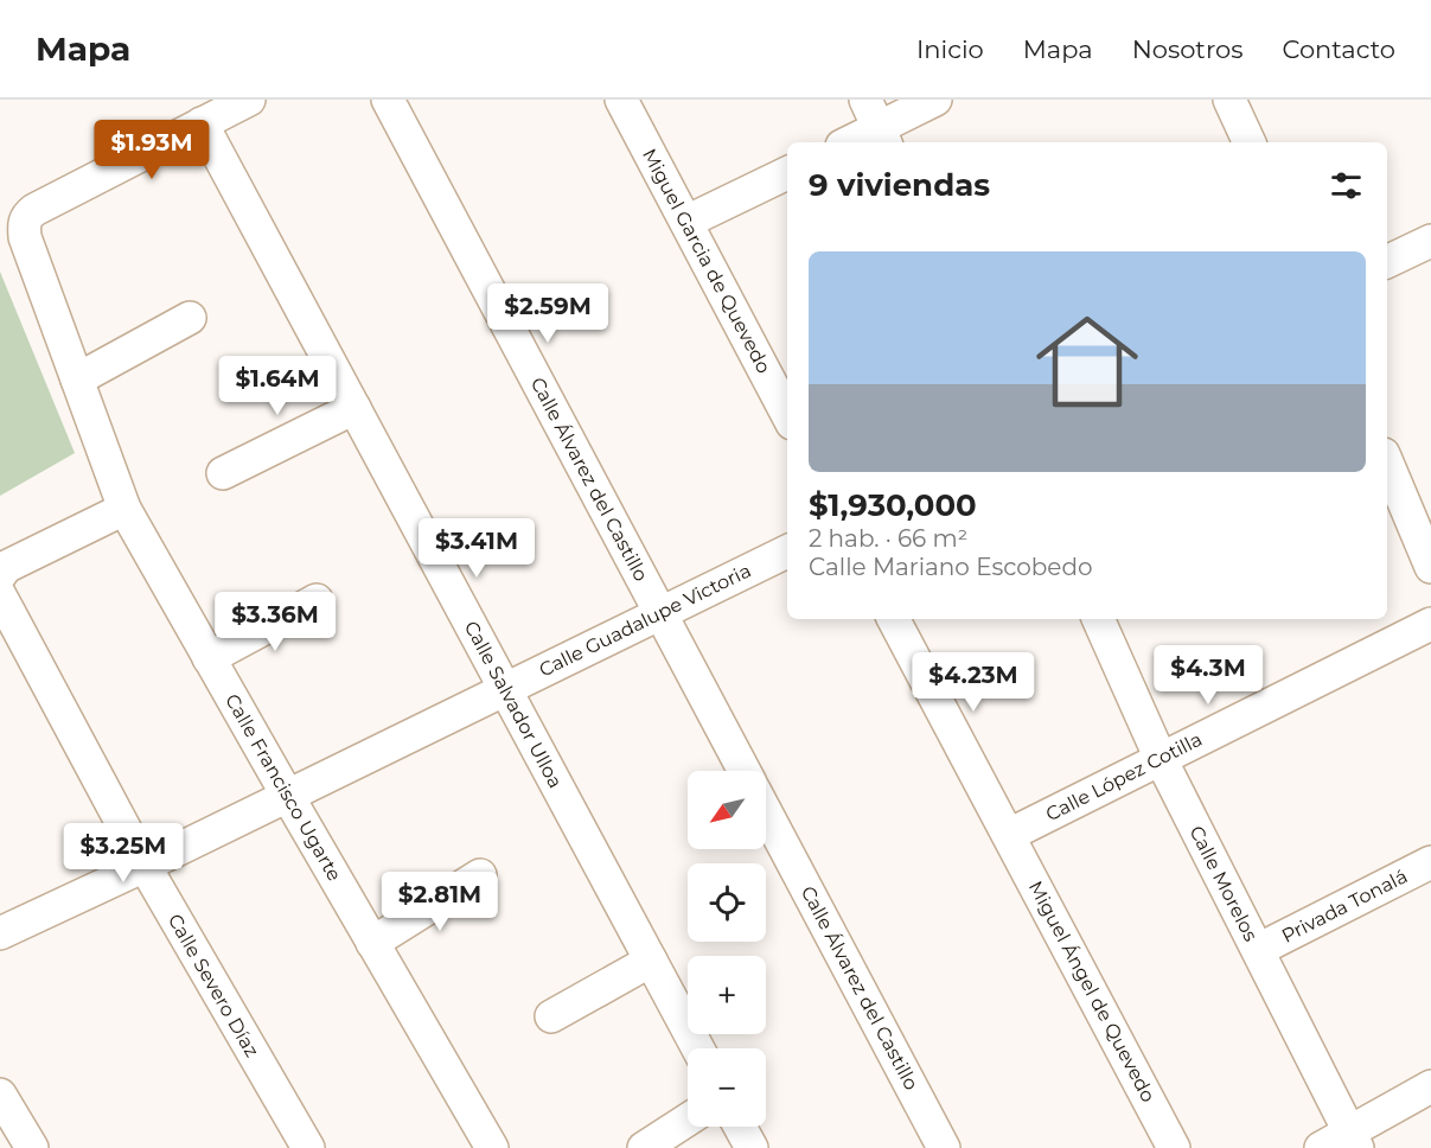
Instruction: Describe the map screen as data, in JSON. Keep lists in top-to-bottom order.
{
  "streets": {
    "street": [
      "Miguel Garcia de Quevedo",
      "Calle Álvarez del Castillo",
      "Calle Guadalupe Victoria",
      "Calle Salvador Ulloa",
      "Calle López Cotilla",
      "Calle Francisco Ugarte",
      "Calle Morelos",
      "Privada Tonalá",
      "Calle Severo Díaz",
      "Miguel Ángel de Quevedo"
    ]
  },
  "crossings": [
    ["Calle Álvarez del Castillo", "Calle Guadalupe Victoria"],
    ["Calle Guadalupe Victoria", "Calle Salvador Ulloa"],
    ["Calle Guadalupe Victoria", "Calle Francisco Ugarte"],
    ["Calle Guadalupe Victoria", "Calle Severo Díaz"],
    ["Calle Salvador Ulloa", "Calle Francisco Ugarte"],
    ["Calle López Cotilla", "Calle Morelos"],
    ["Calle López Cotilla", "Miguel Ángel de Quevedo"],
    ["Calle Morelos", "Privada Tonalá"]
  ],
  "north": "bottom left",
  "page": {
    "header": "Mapa",
    "nav": [
      "Inicio",
      "Mapa",
      "Nosotros",
      "Contacto"
    ],
    "price": [
      "$1.93M",
      "$2.59M",
      "$1.64M",
      "$3.41M",
      "$3.36M",
      "$4.3M",
      "$4.23M",
      "$3.25M",
      "$2.81M"
    ],
    "heading": "9 viviendas",
    "list": [
      {
        "name": "$1,930,000",
        "note": "2 hab. · 66 m² · Calle Mariano Escobedo"
      }
    ],
    "map_buttons": ["+", "−"]
  }
}
